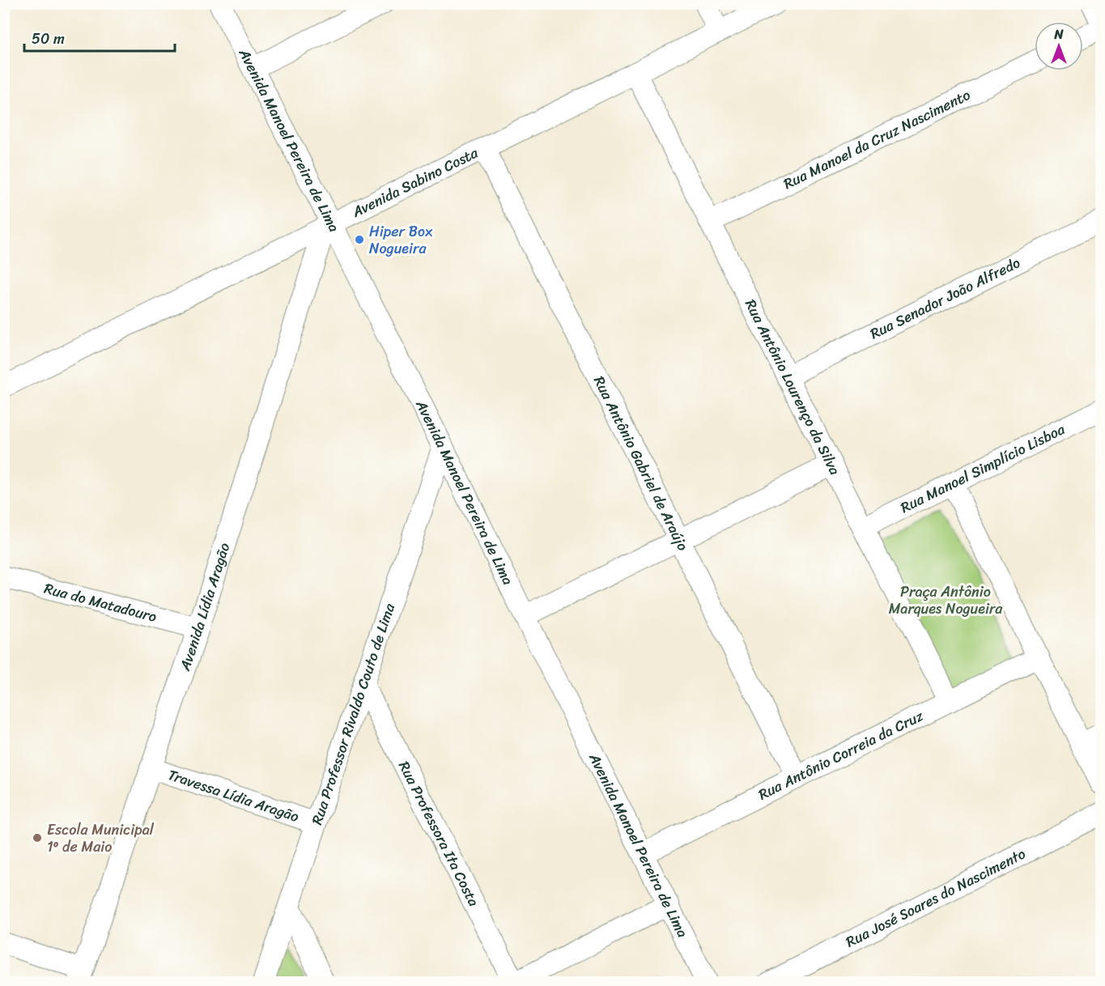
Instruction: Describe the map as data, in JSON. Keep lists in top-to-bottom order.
{
  "streets": {
    "street": [
      "Rua Manoel da Cruz Nascimento",
      "Avenida Manoel Pereira de Lima",
      "Avenida Sabino Costa",
      "Rua Senador João Alfredo",
      "Rua Antônio Lourenço da Silva",
      "Rua Antônio Gabriel de Araújo",
      "Rua Manoel Simplício Lisboa",
      "Rua do Matadouro",
      "Avenida Lídia Aragão",
      "Rua Professor Rivaldo Couto de Lima",
      "Rua Antônio Correia da Cruz",
      "Travessa Lídia Aragão",
      "Rua Professora Ita Costa",
      "Rua José Soares do Nascimento"
    ]
  },
  "crossings": [
    ["Rua Manoel da Cruz Nascimento", "Rua Antônio Lourenço da Silva"],
    ["Avenida Manoel Pereira de Lima", "Avenida Sabino Costa"],
    ["Avenida Manoel Pereira de Lima", "Avenida Lídia Aragão"],
    ["Avenida Manoel Pereira de Lima", "Rua Professor Rivaldo Couto de Lima"],
    ["Avenida Manoel Pereira de Lima", "Rua Antônio Correia da Cruz"],
    ["Avenida Sabino Costa", "Rua Antônio Lourenço da Silva"],
    ["Avenida Sabino Costa", "Rua Antônio Gabriel de Araújo"],
    ["Avenida Sabino Costa", "Avenida Lídia Aragão"],
    ["Rua Senador João Alfredo", "Rua Antônio Lourenço da Silva"],
    ["Rua Antônio Lourenço da Silva", "Rua Manoel Simplício Lisboa"],
    ["Rua Antônio Lourenço da Silva", "Rua Antônio Correia da Cruz"],
    ["Rua Antônio Gabriel de Araújo", "Rua Antônio Correia da Cruz"],
    ["Rua do Matadouro", "Avenida Lídia Aragão"],
    ["Avenida Lídia Aragão", "Travessa Lídia Aragão"],
    ["Rua Professor Rivaldo Couto de Lima", "Travessa Lídia Aragão"],
    ["Rua Professor Rivaldo Couto de Lima", "Rua Professora Ita Costa"]
  ],
  "parks": ["Praça Antônio Marques Nogueira"],
  "places": ["Hiper Box Nogueira", "Escola Municipal 1º de Maio"],
  "scale_bar": "50 m",
  "north": "top"
}
